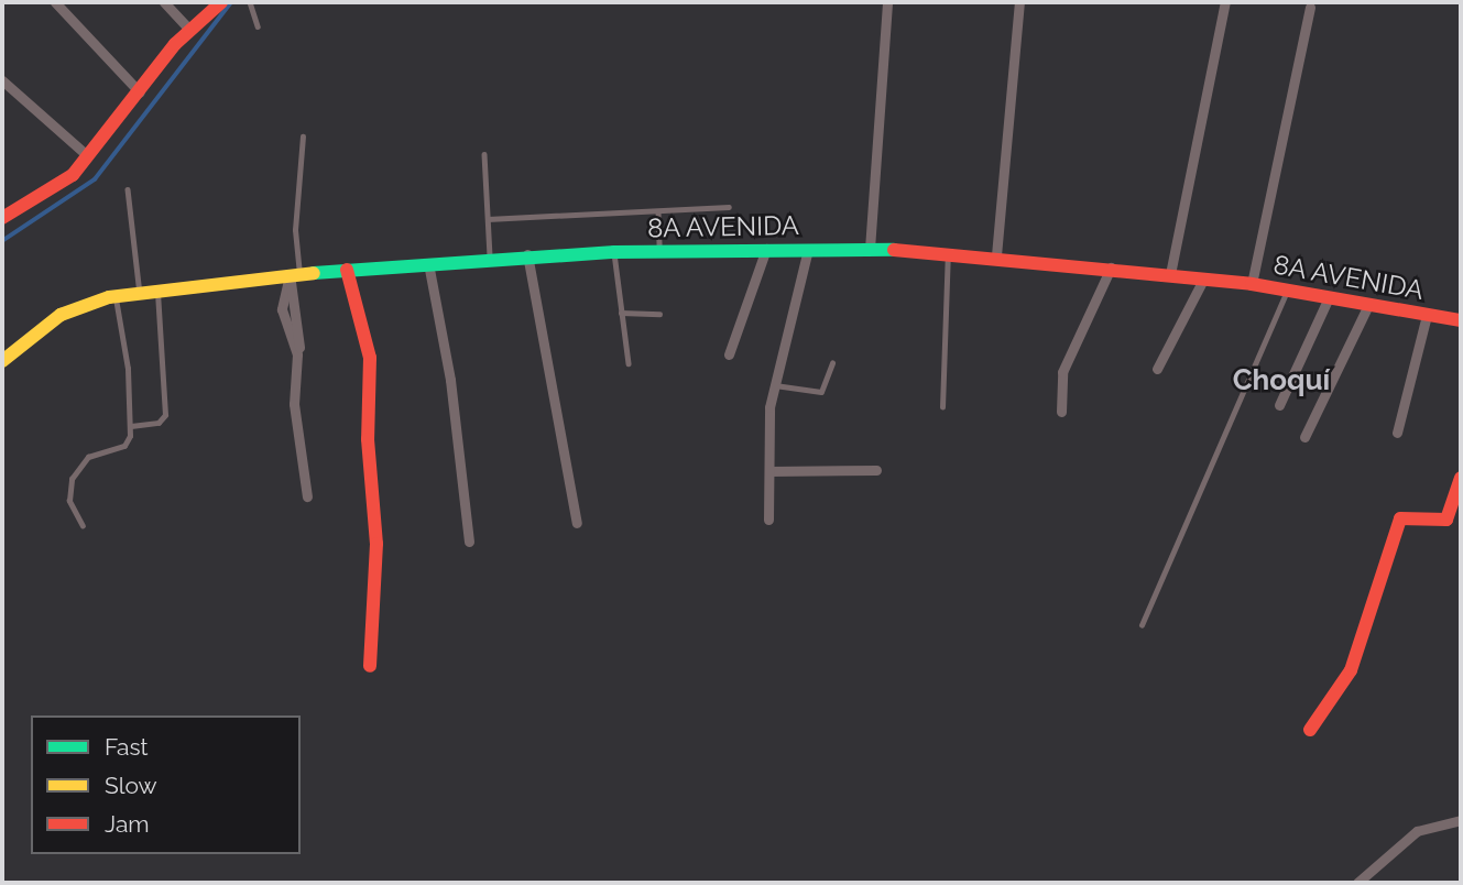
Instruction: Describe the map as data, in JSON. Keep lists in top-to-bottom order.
{
  "streets": {
    "street": ["8A AVENIDA"]
  },
  "districts": ["Choquí"],
  "legend": ["Fast", "Slow", "Jam"]
}
